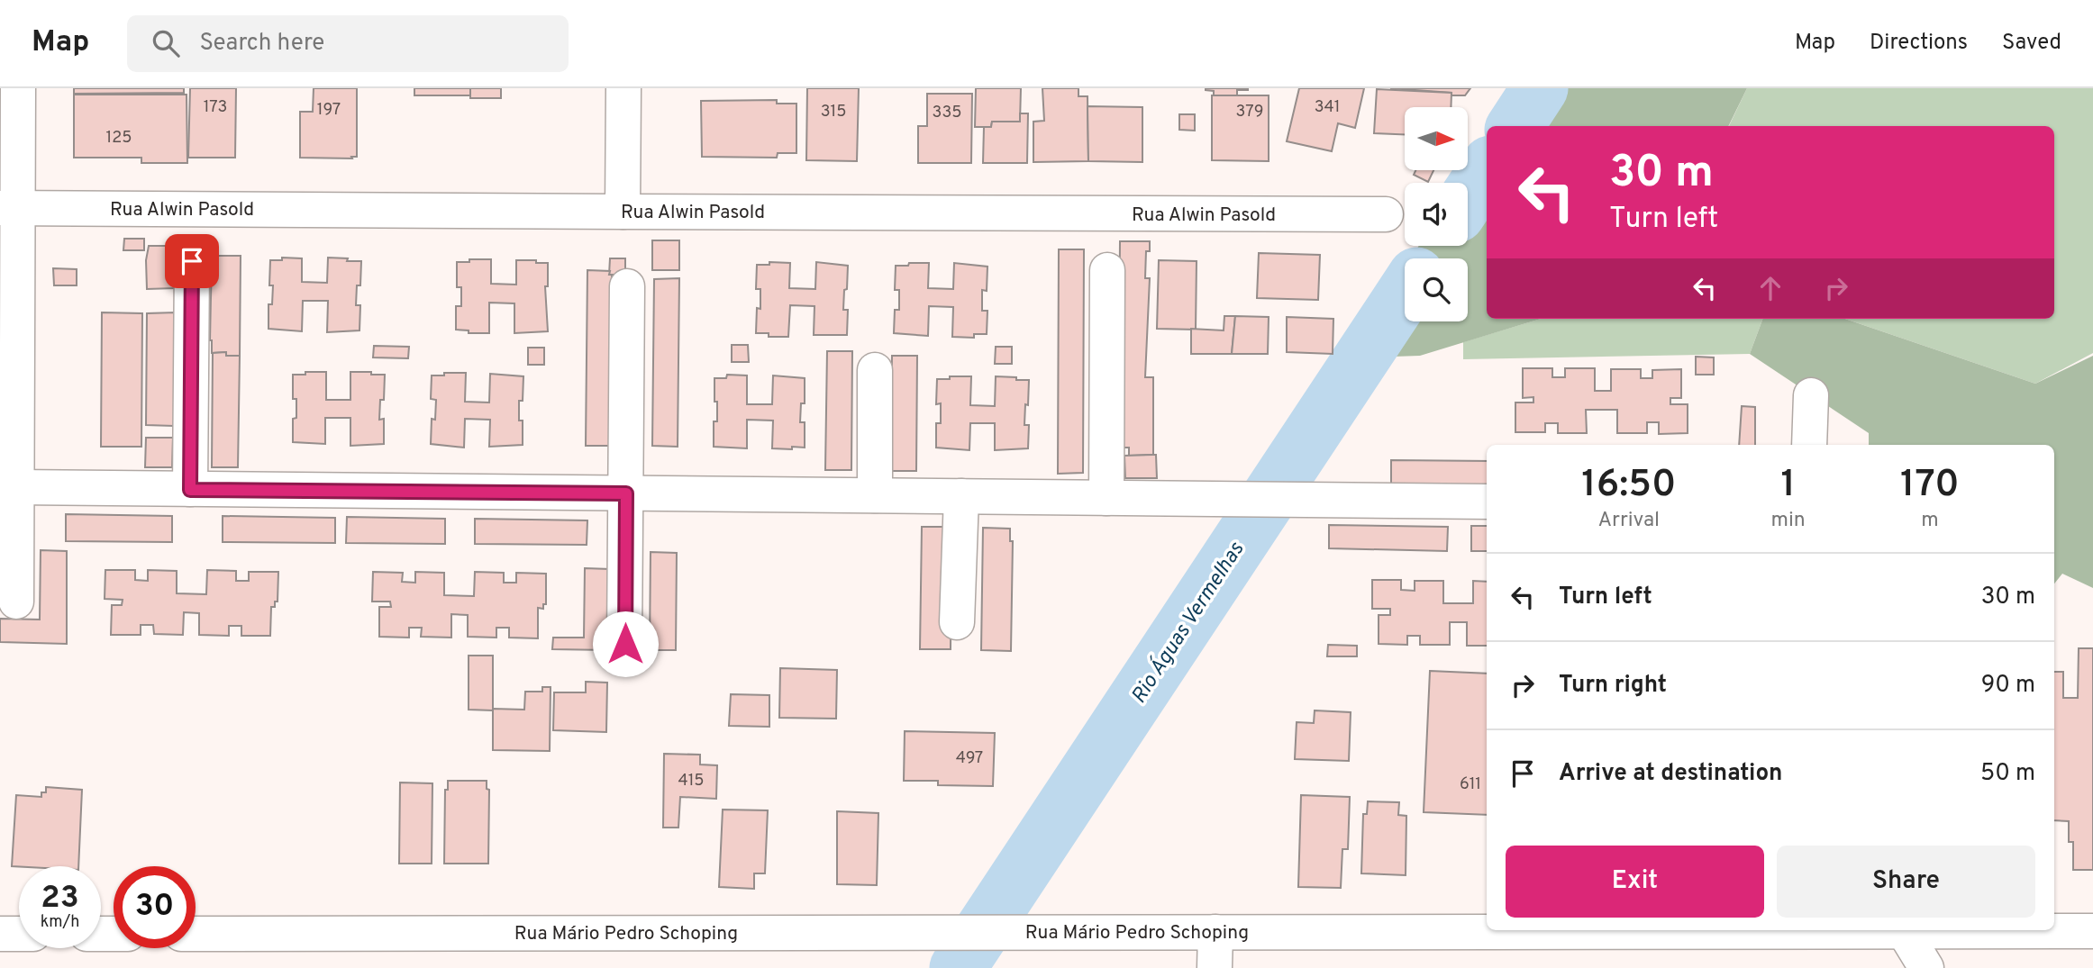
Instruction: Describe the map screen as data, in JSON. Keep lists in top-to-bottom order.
{
  "streets": {
    "street": ["Rua Alwin Pasold", "Rua Mário Pedro Schoping"]
  },
  "water": ["Rio Águas Vermelhas"],
  "house_numbers": [
    "173",
    "341",
    "197",
    "315",
    "379",
    "335",
    "125",
    "497",
    "415",
    "611"
  ],
  "north": "right",
  "page": {
    "header": "Map",
    "search": "Search here",
    "nav": ["Map", "Directions", "Saved"],
    "turn": ["30 m", "Turn left"],
    "eta": [
      "16:50",
      "Arrival",
      "1",
      "min",
      "170",
      "m"
    ],
    "list": [
      {
        "name": "Turn left",
        "value": "30 m"
      },
      {
        "name": "Turn right",
        "value": "90 m"
      },
      {
        "name": "Arrive at destination",
        "value": "50 m"
      }
    ],
    "buttons": ["Exit", "Share"],
    "speed": "23 km/h",
    "limit": "30"
  }
}
